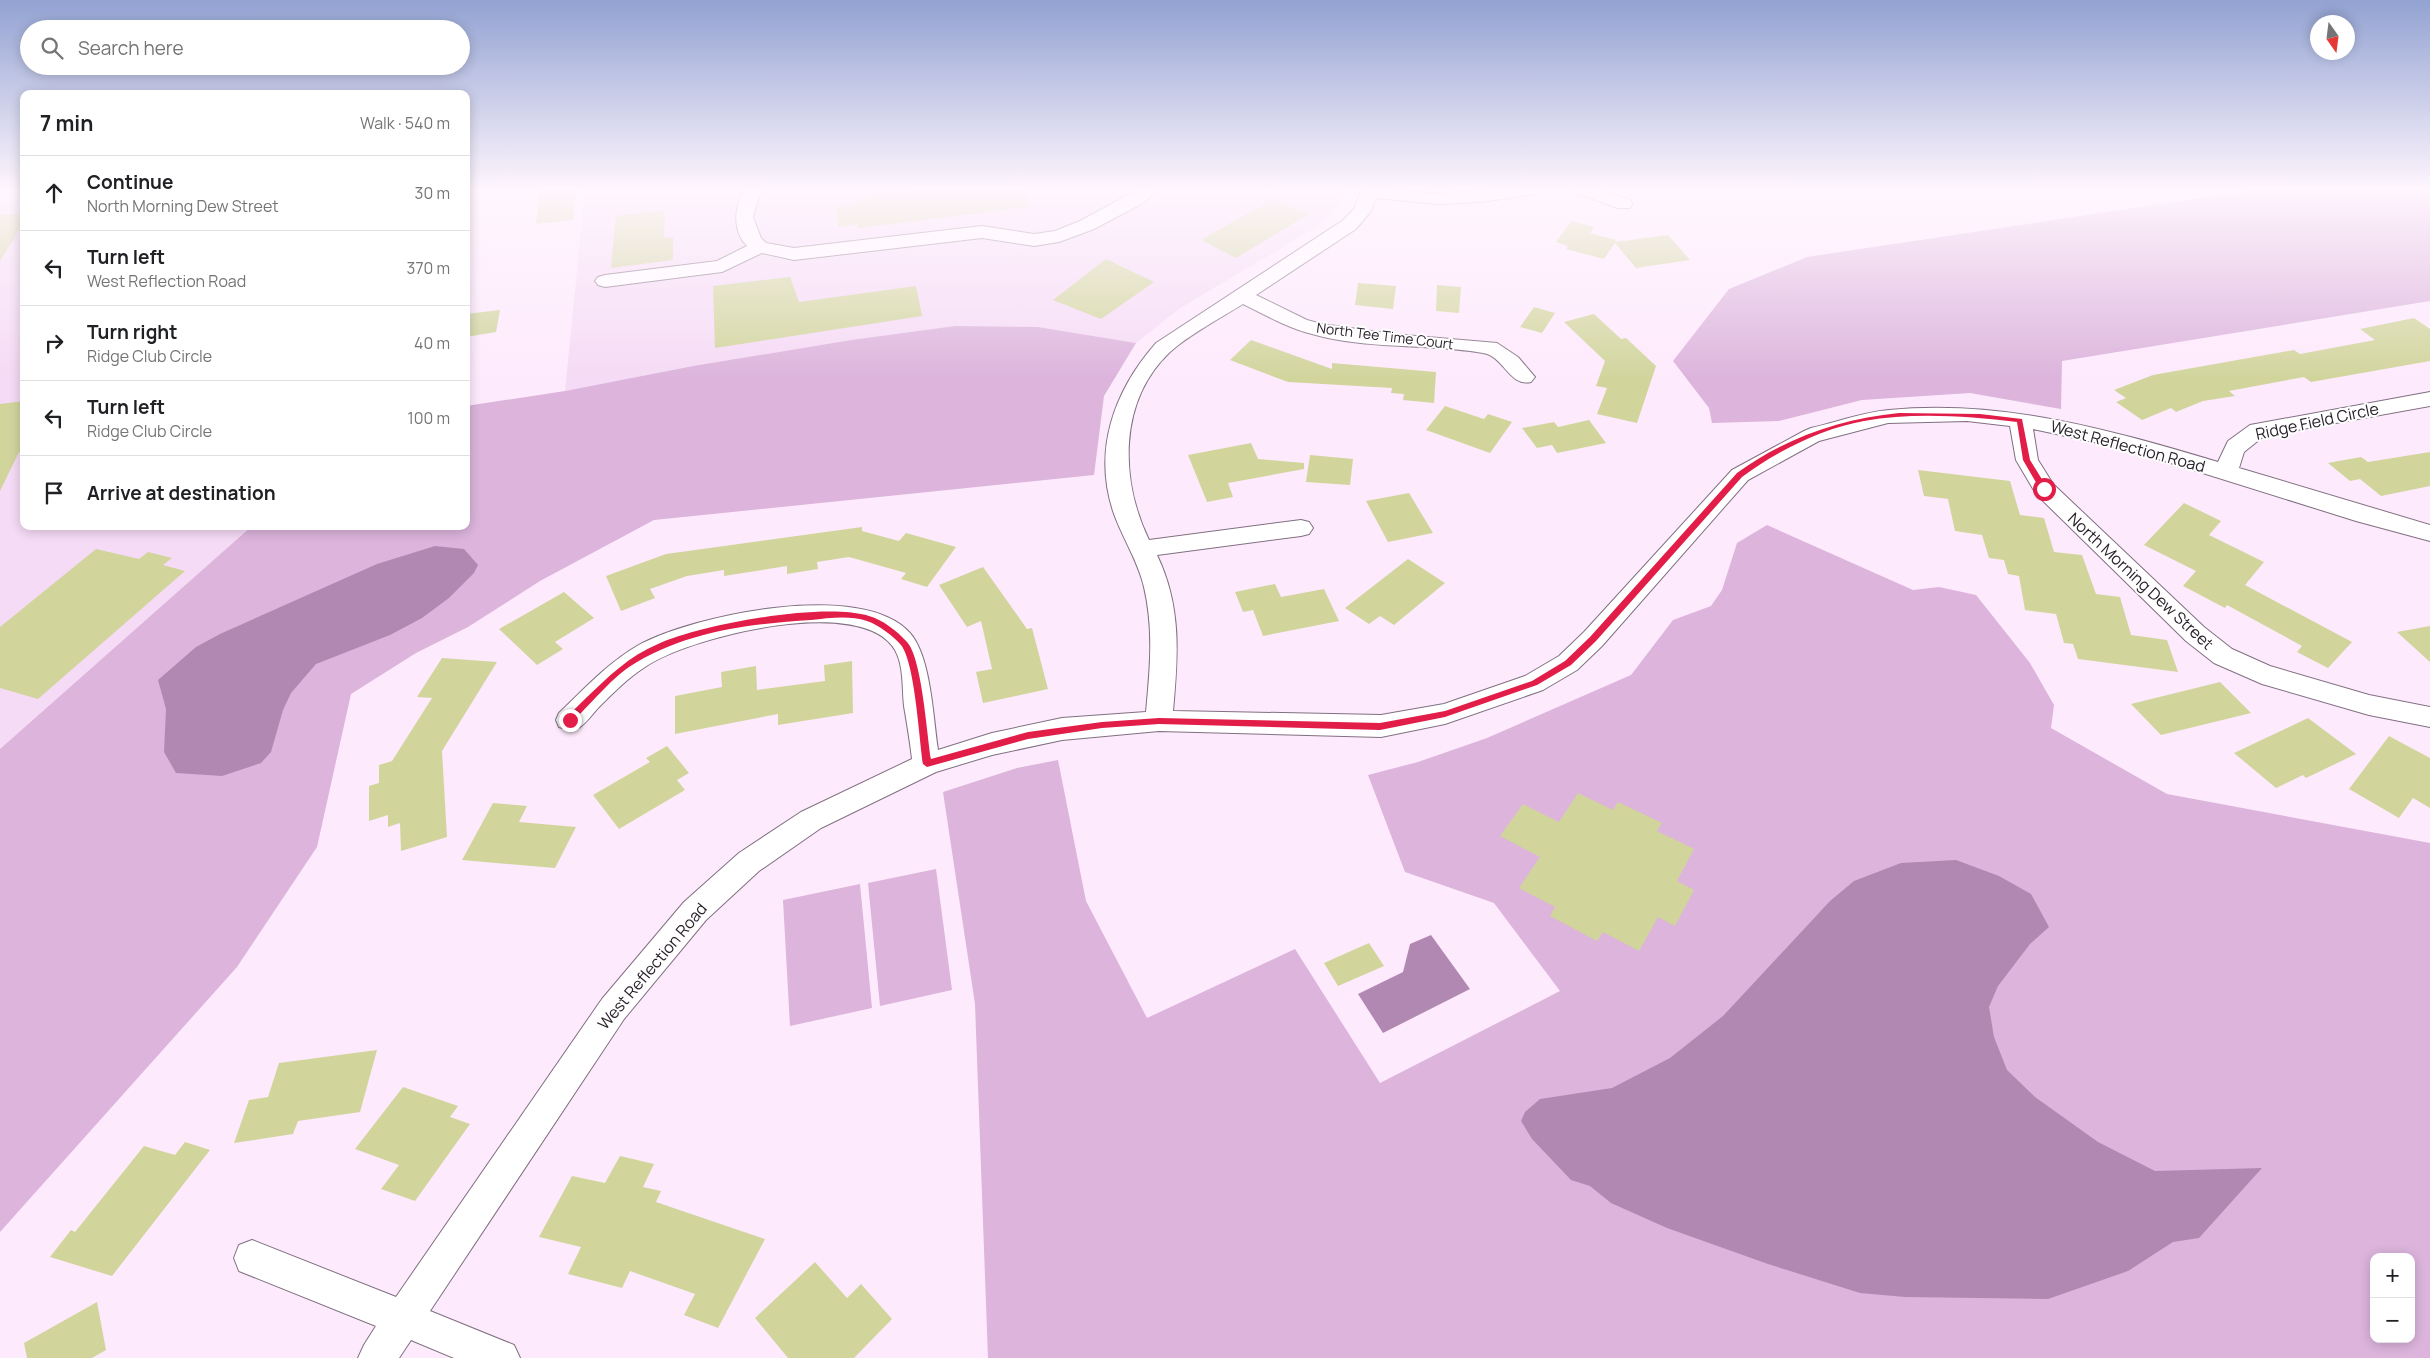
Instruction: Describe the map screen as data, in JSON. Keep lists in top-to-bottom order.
{
  "streets": {
    "street": [
      "North Tee Time Court",
      "Ridge Field Circle",
      "West Reflection Road",
      "North Morning Dew Street"
    ]
  },
  "crossings": [
    ["Ridge Field Circle", "West Reflection Road"],
    ["West Reflection Road", "North Morning Dew Street"]
  ],
  "north": "bottom",
  "page": {
    "search": "Search here",
    "heading": ["7 min", "Walk · 540 m"],
    "list": [
      ["Continue", "North Morning Dew Street", "30 m"],
      ["Turn left", "West Reflection Road", "370 m"],
      ["Turn right", "Ridge Club Circle", "40 m"],
      ["Turn left", "Ridge Club Circle", "100 m"],
      "Arrive at destination"
    ],
    "map_buttons": ["+", "−"]
  }
}
